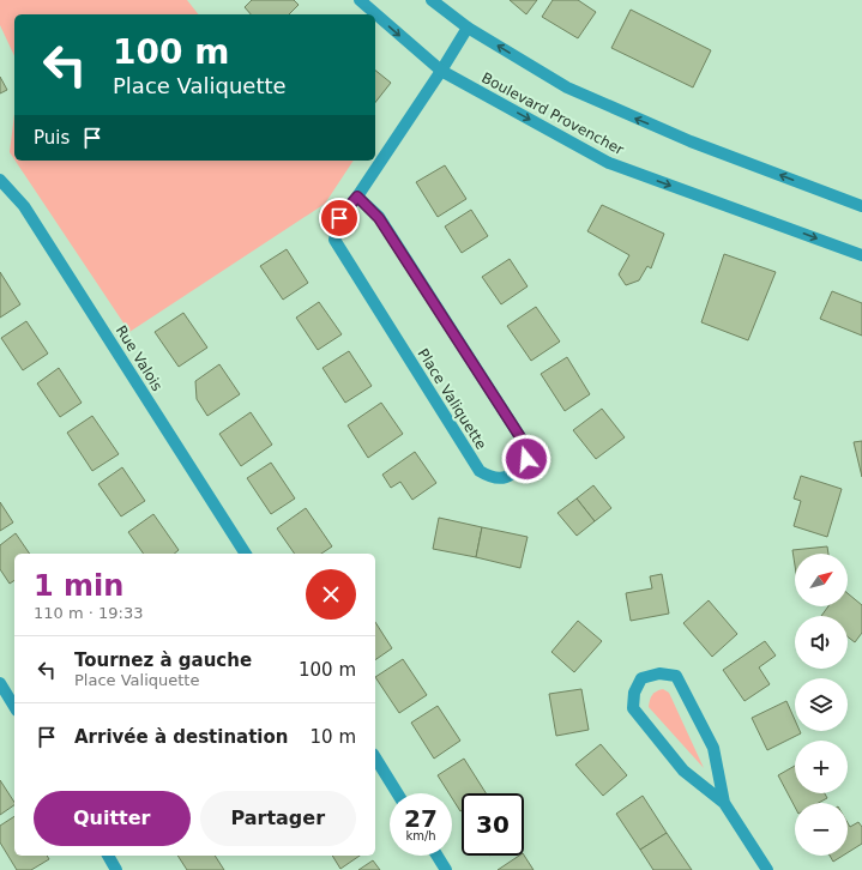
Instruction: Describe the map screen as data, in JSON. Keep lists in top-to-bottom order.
{
  "streets": {
    "street": ["Boulevard Provencher", "Rue Valois", "Place Valiquette"]
  },
  "crossings": [
    ["Boulevard Provencher", "Place Valiquette"]
  ],
  "north": "top right",
  "page": {
    "turn": ["100 m", "Place Valiquette"],
    "then": "Puis",
    "map_buttons": ["+", "−"],
    "heading": ["1 min", "110 m · 19:33"],
    "list": [
      {
        "name": "Tournez à gauche",
        "note": "Place Valiquette",
        "value": "100 m"
      },
      {
        "name": "Arrivée à destination",
        "value": "10 m"
      }
    ],
    "buttons": ["Quitter", "Partager"],
    "speed": "27 km/h",
    "limit": "30"
  }
}
